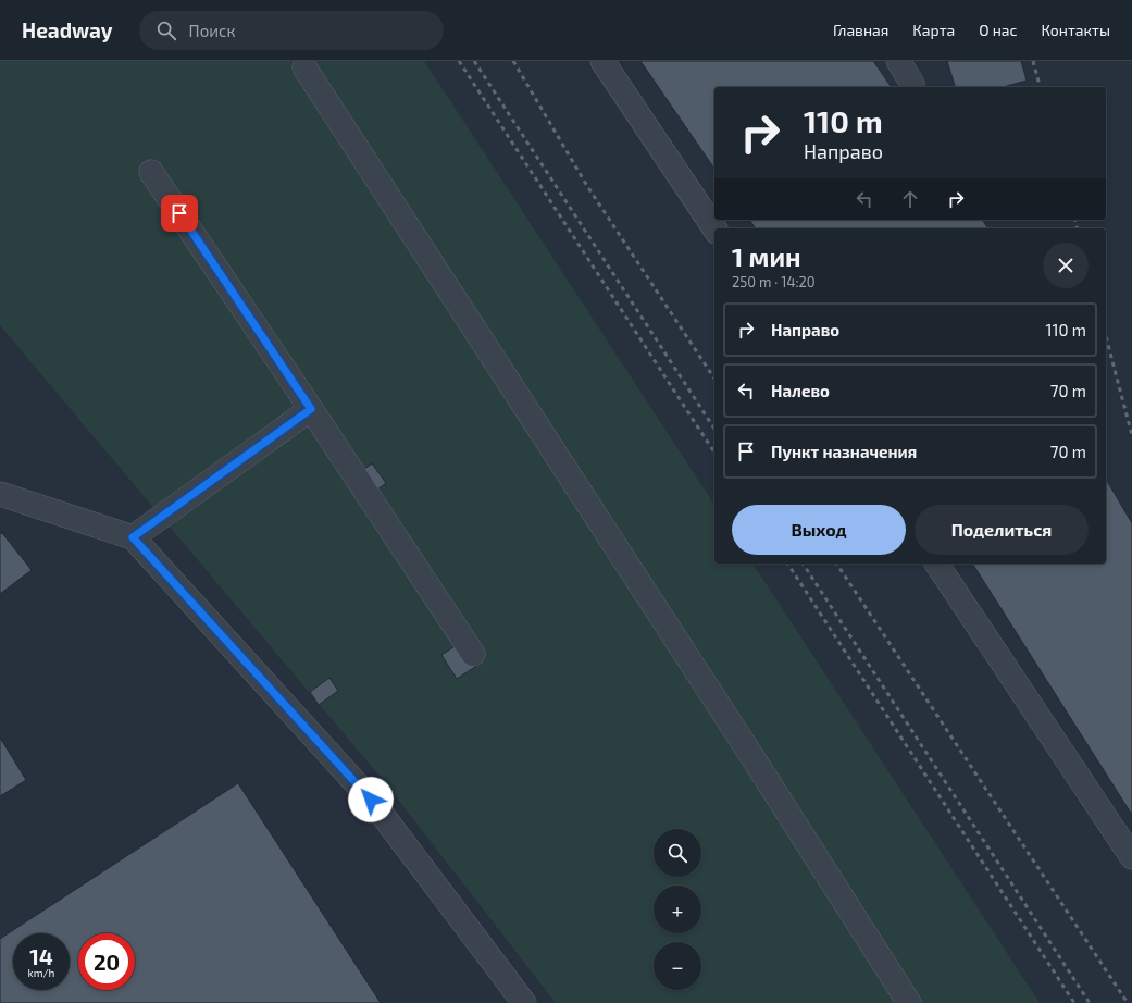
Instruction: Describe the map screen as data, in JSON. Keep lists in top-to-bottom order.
{
  "page": {
    "header": "Headway",
    "search": "Поиск",
    "nav": [
      "Главная",
      "Карта",
      "О нас",
      "Контакты"
    ],
    "turn": ["110 m", "Направо"],
    "heading": ["1 мин", "250 m · 14:20"],
    "list": [
      {
        "name": "Направо",
        "value": "110 m"
      },
      {
        "name": "Налево",
        "value": "70 m"
      },
      {
        "name": "Пункт назначения",
        "value": "70 m"
      }
    ],
    "buttons": ["Выход", "Поделиться"],
    "map_buttons": ["+", "−"],
    "speed": "14 km/h",
    "limit": "20"
  }
}
